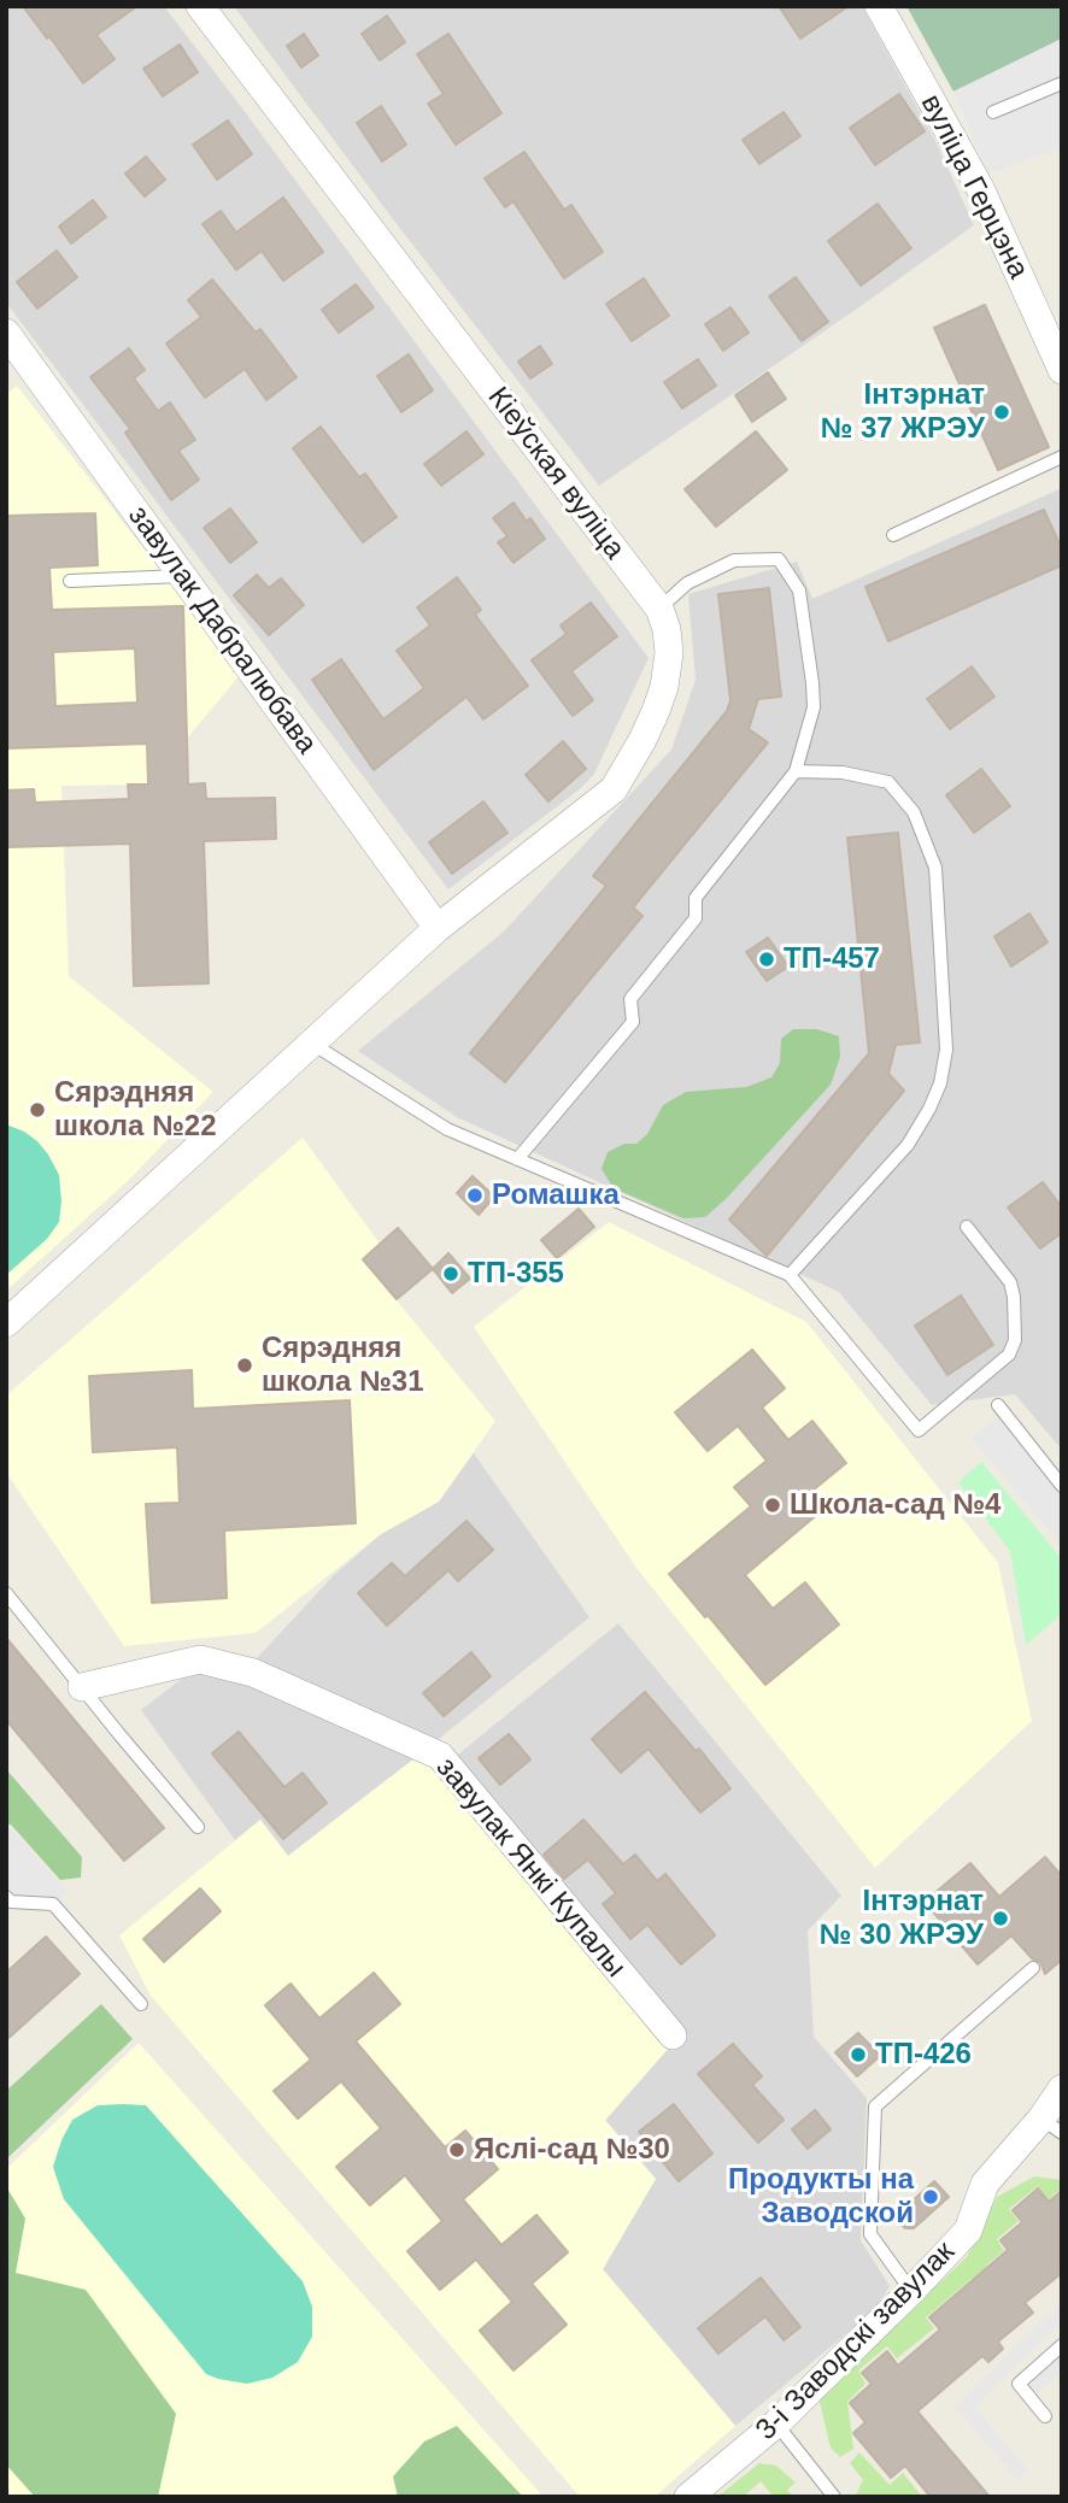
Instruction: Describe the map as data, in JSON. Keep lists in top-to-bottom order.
{
  "streets": {
    "street": [
      "вуліца Герцэна",
      "Кіеўская вуліца",
      "завулак Дабралюбава",
      "завулак Янкі Купалы",
      "3-і Заводскі завулак"
    ]
  },
  "crossings": [
    ["Кіеўская вуліца", "завулак Дабралюбава"]
  ],
  "places": [
    "Інтэрнат № 37 ЖРЭУ",
    "ТП-457",
    "Сярэдняя школа №22",
    "Ромашка",
    "ТП-355",
    "Сярэдняя школа №31",
    "Школа-сад №4",
    "Інтэрнат № 30 ЖРЭУ",
    "ТП-426",
    "Яслі-сад №30",
    "Продукты на Заводской"
  ]
}
